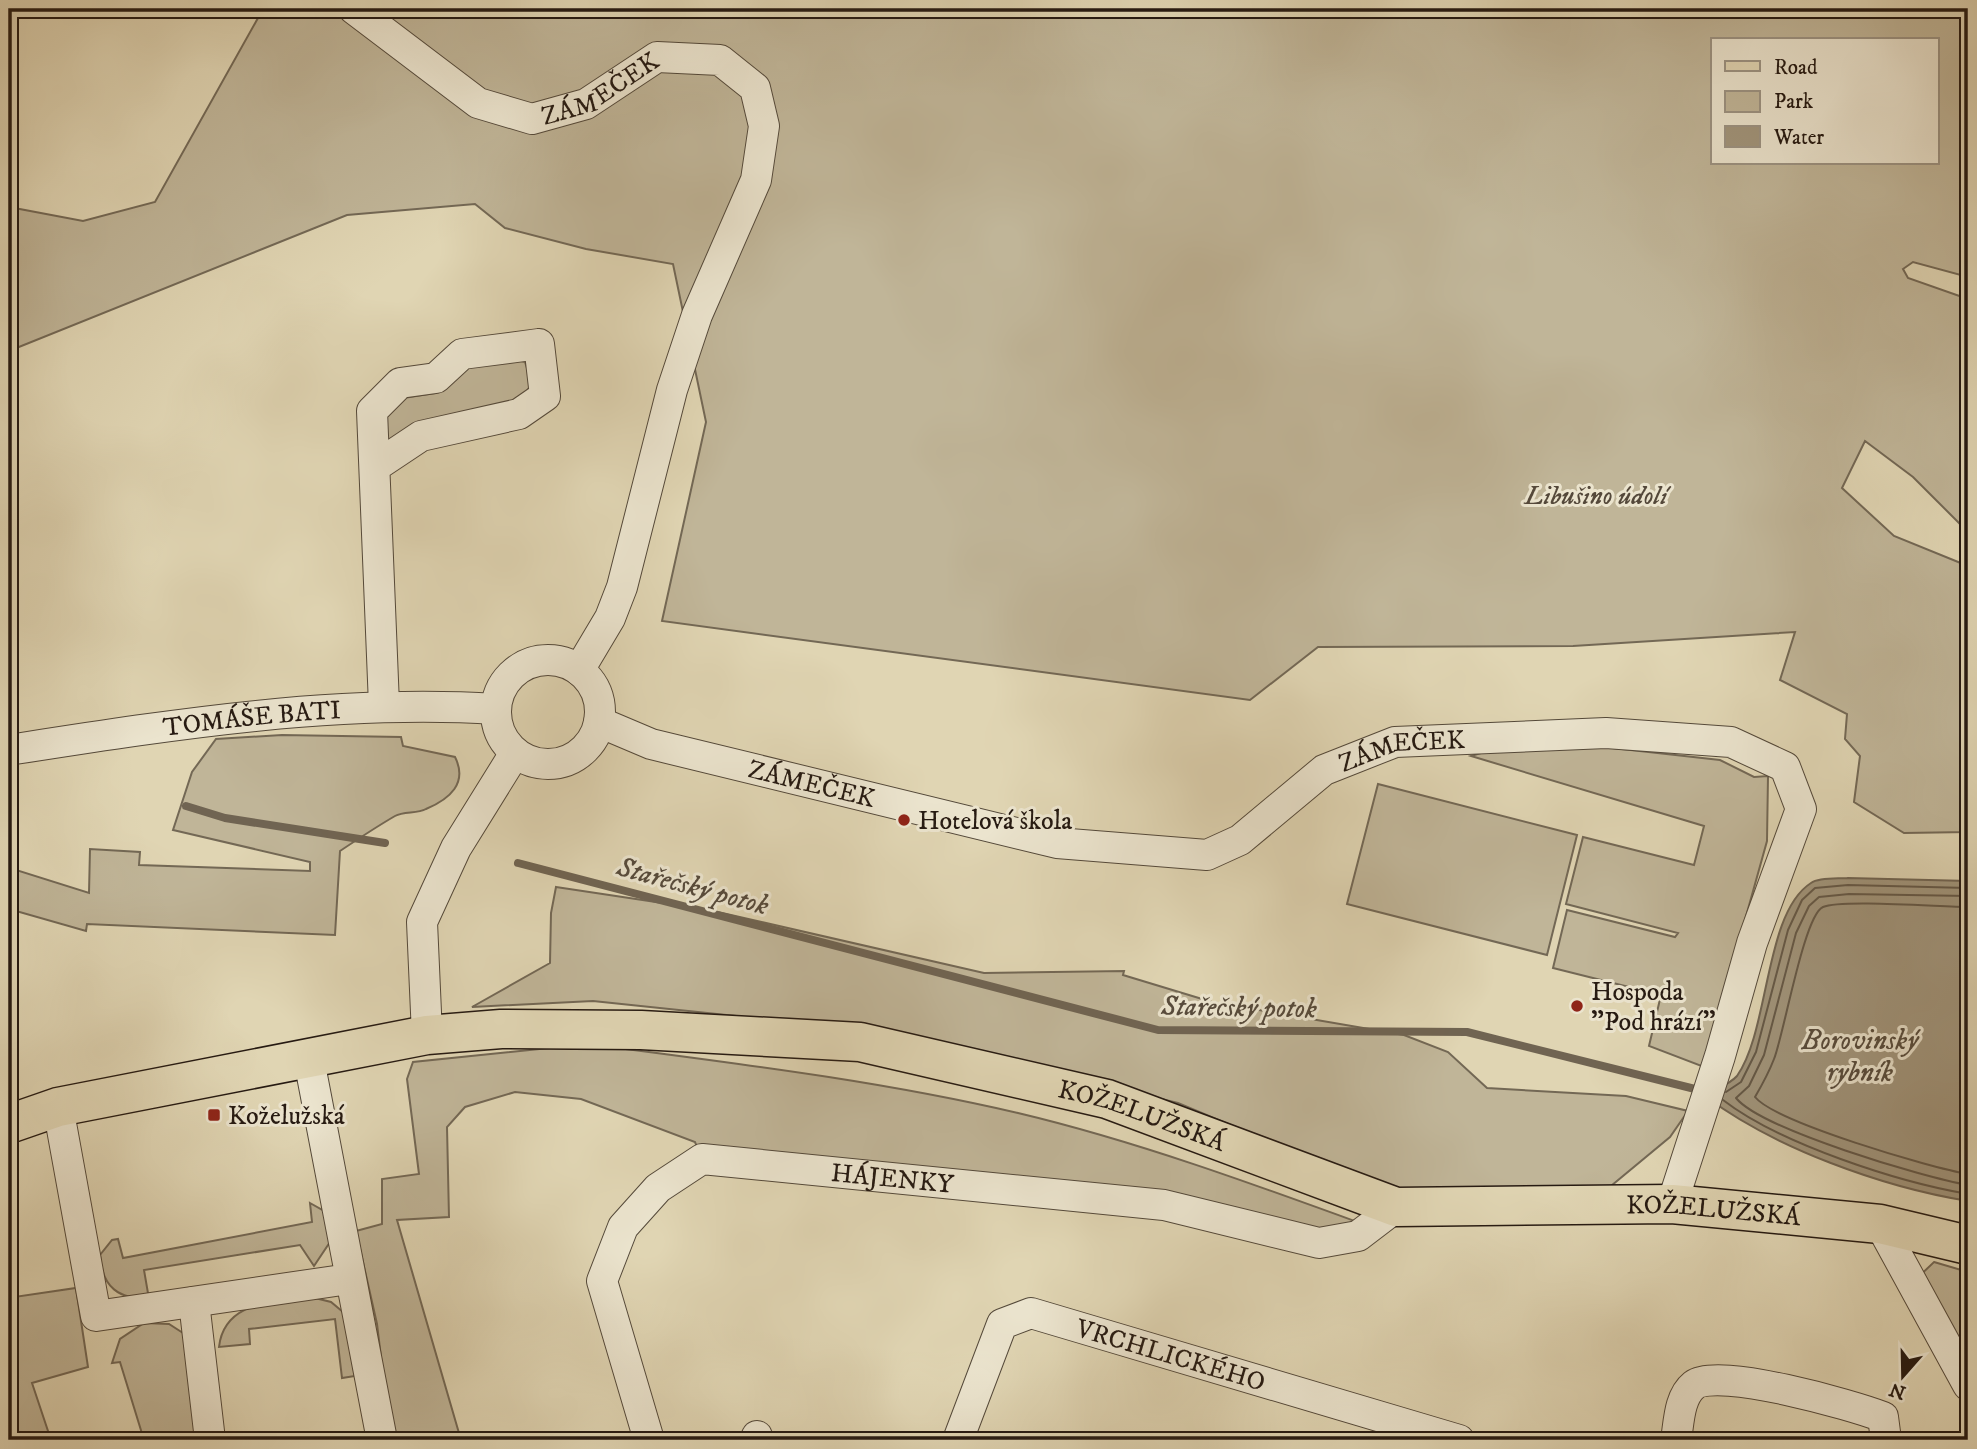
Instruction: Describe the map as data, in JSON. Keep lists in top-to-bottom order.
{
  "streets": {
    "main road": ["KOŽELUŽSKÁ"],
    "street": [
      "ZÁMEČEK",
      "TOMÁŠE BATI",
      "HÁJENKY",
      "VRCHLICKÉHO"
    ]
  },
  "crossings": [
    ["ZÁMEČEK", "TOMÁŠE BATI"],
    ["ZÁMEČEK", "KOŽELUŽSKÁ"],
    ["KOŽELUŽSKÁ", "HÁJENKY"]
  ],
  "water": ["Stařečský potok", "Borovinský rybník"],
  "parks": ["Libušino údolí"],
  "places": {
    "other": ["Hotelová škola", "Hospoda \"Pod hrází\""],
    "transit": ["Koželužská"]
  },
  "legend": ["Road", "Park", "Water"],
  "north": "bottom"
}
